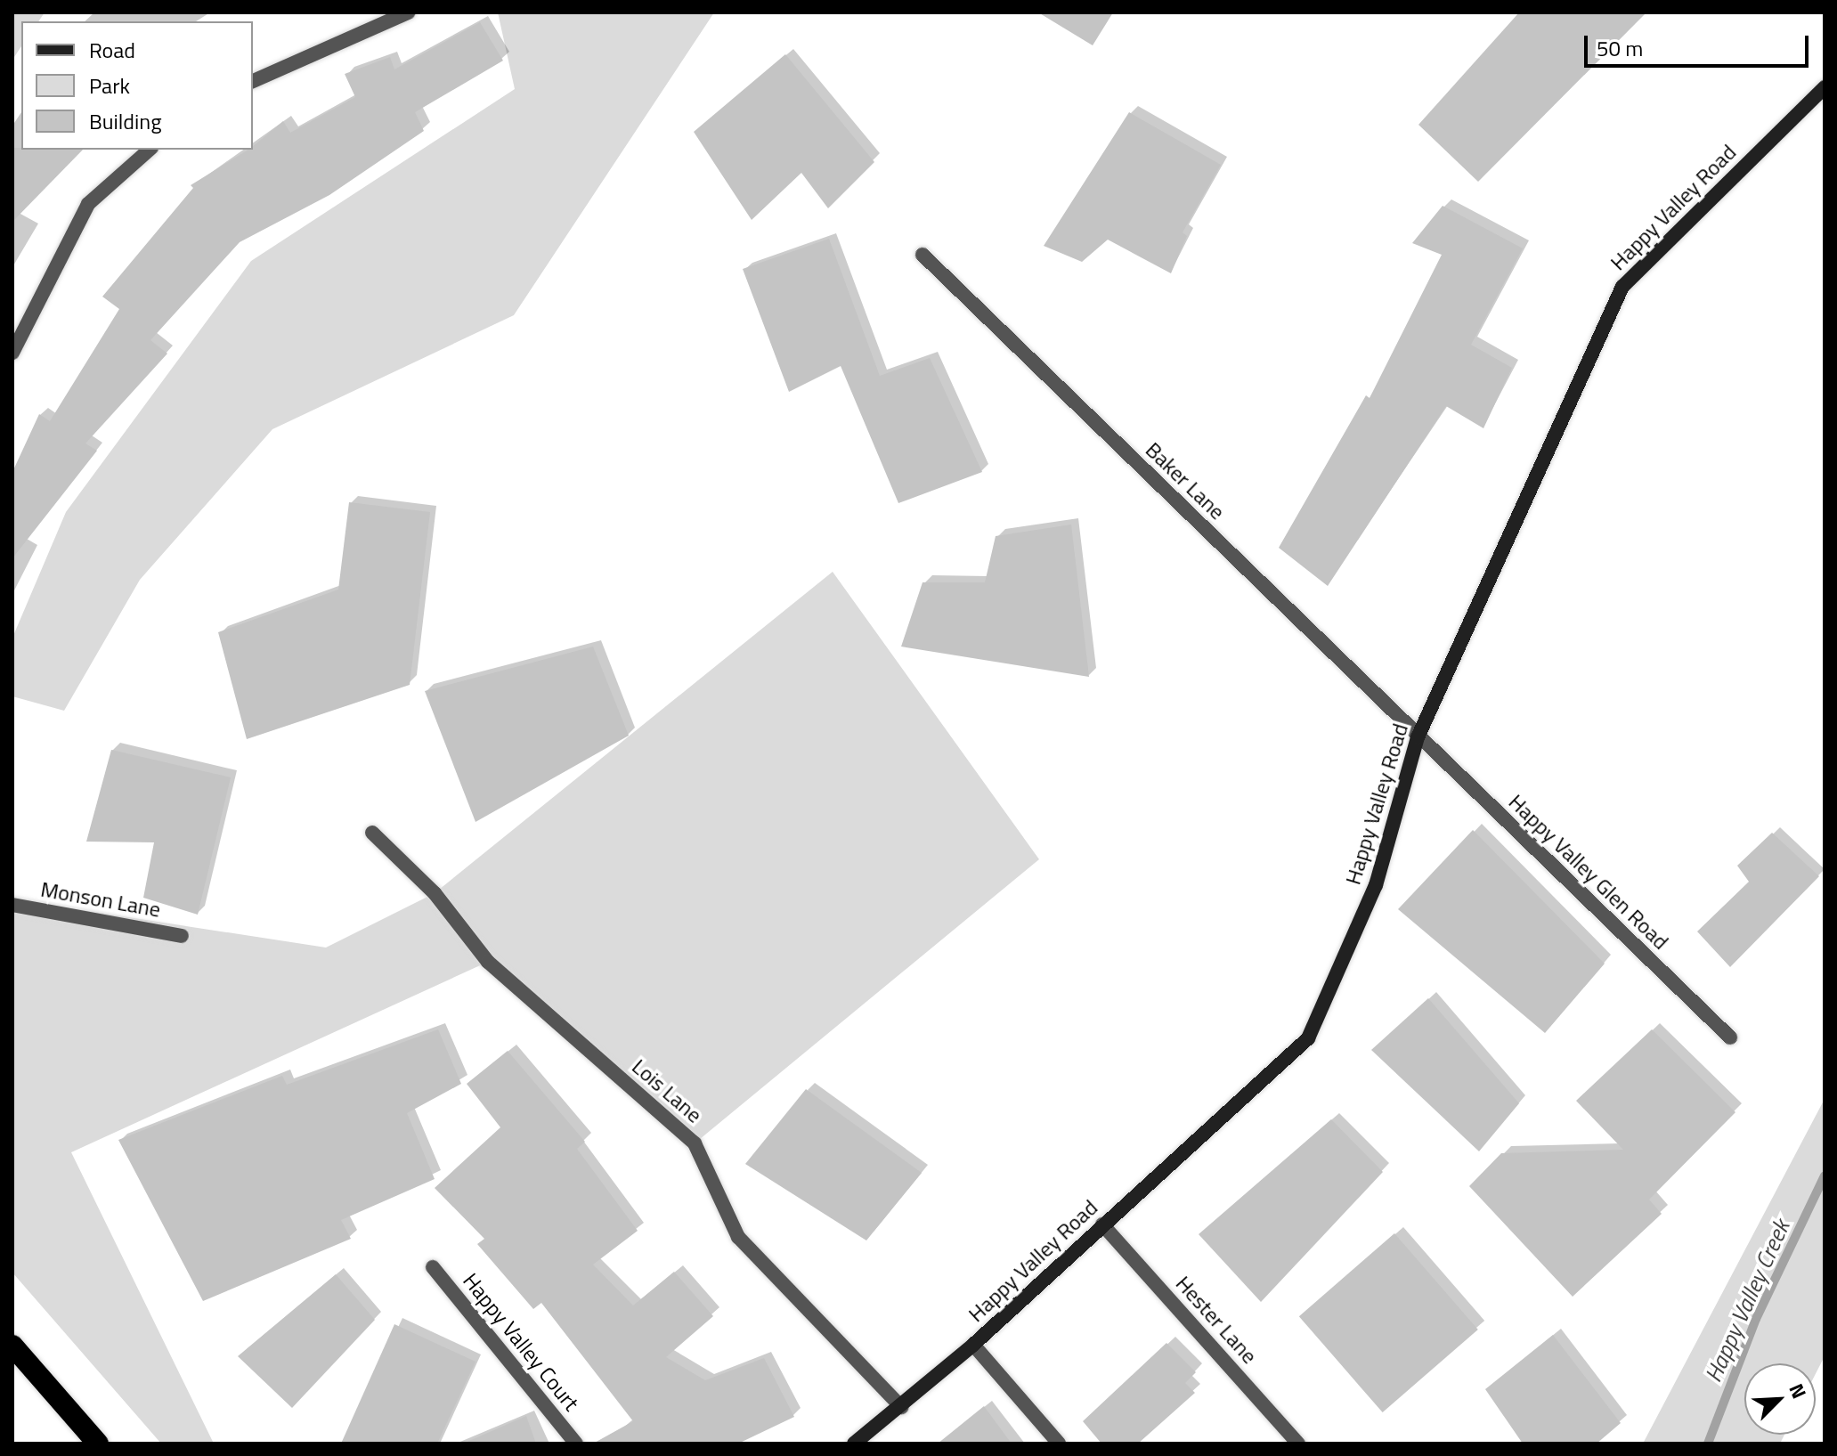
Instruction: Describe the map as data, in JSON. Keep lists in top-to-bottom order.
{
  "streets": {
    "street": [
      "Happy Valley Road",
      "Baker Lane",
      "Happy Valley Glen Road",
      "Monson Lane",
      "Lois Lane",
      "Hester Lane",
      "Happy Valley Court"
    ]
  },
  "crossings": [
    ["Happy Valley Road", "Baker Lane"],
    ["Happy Valley Road", "Happy Valley Glen Road"],
    ["Happy Valley Road", "Lois Lane"],
    ["Happy Valley Road", "Hester Lane"],
    ["Baker Lane", "Happy Valley Glen Road"]
  ],
  "water": ["Happy Valley Creek"],
  "legend": ["Road", "Park", "Building"],
  "scale_bar": "50 m",
  "north": "top right"
}
